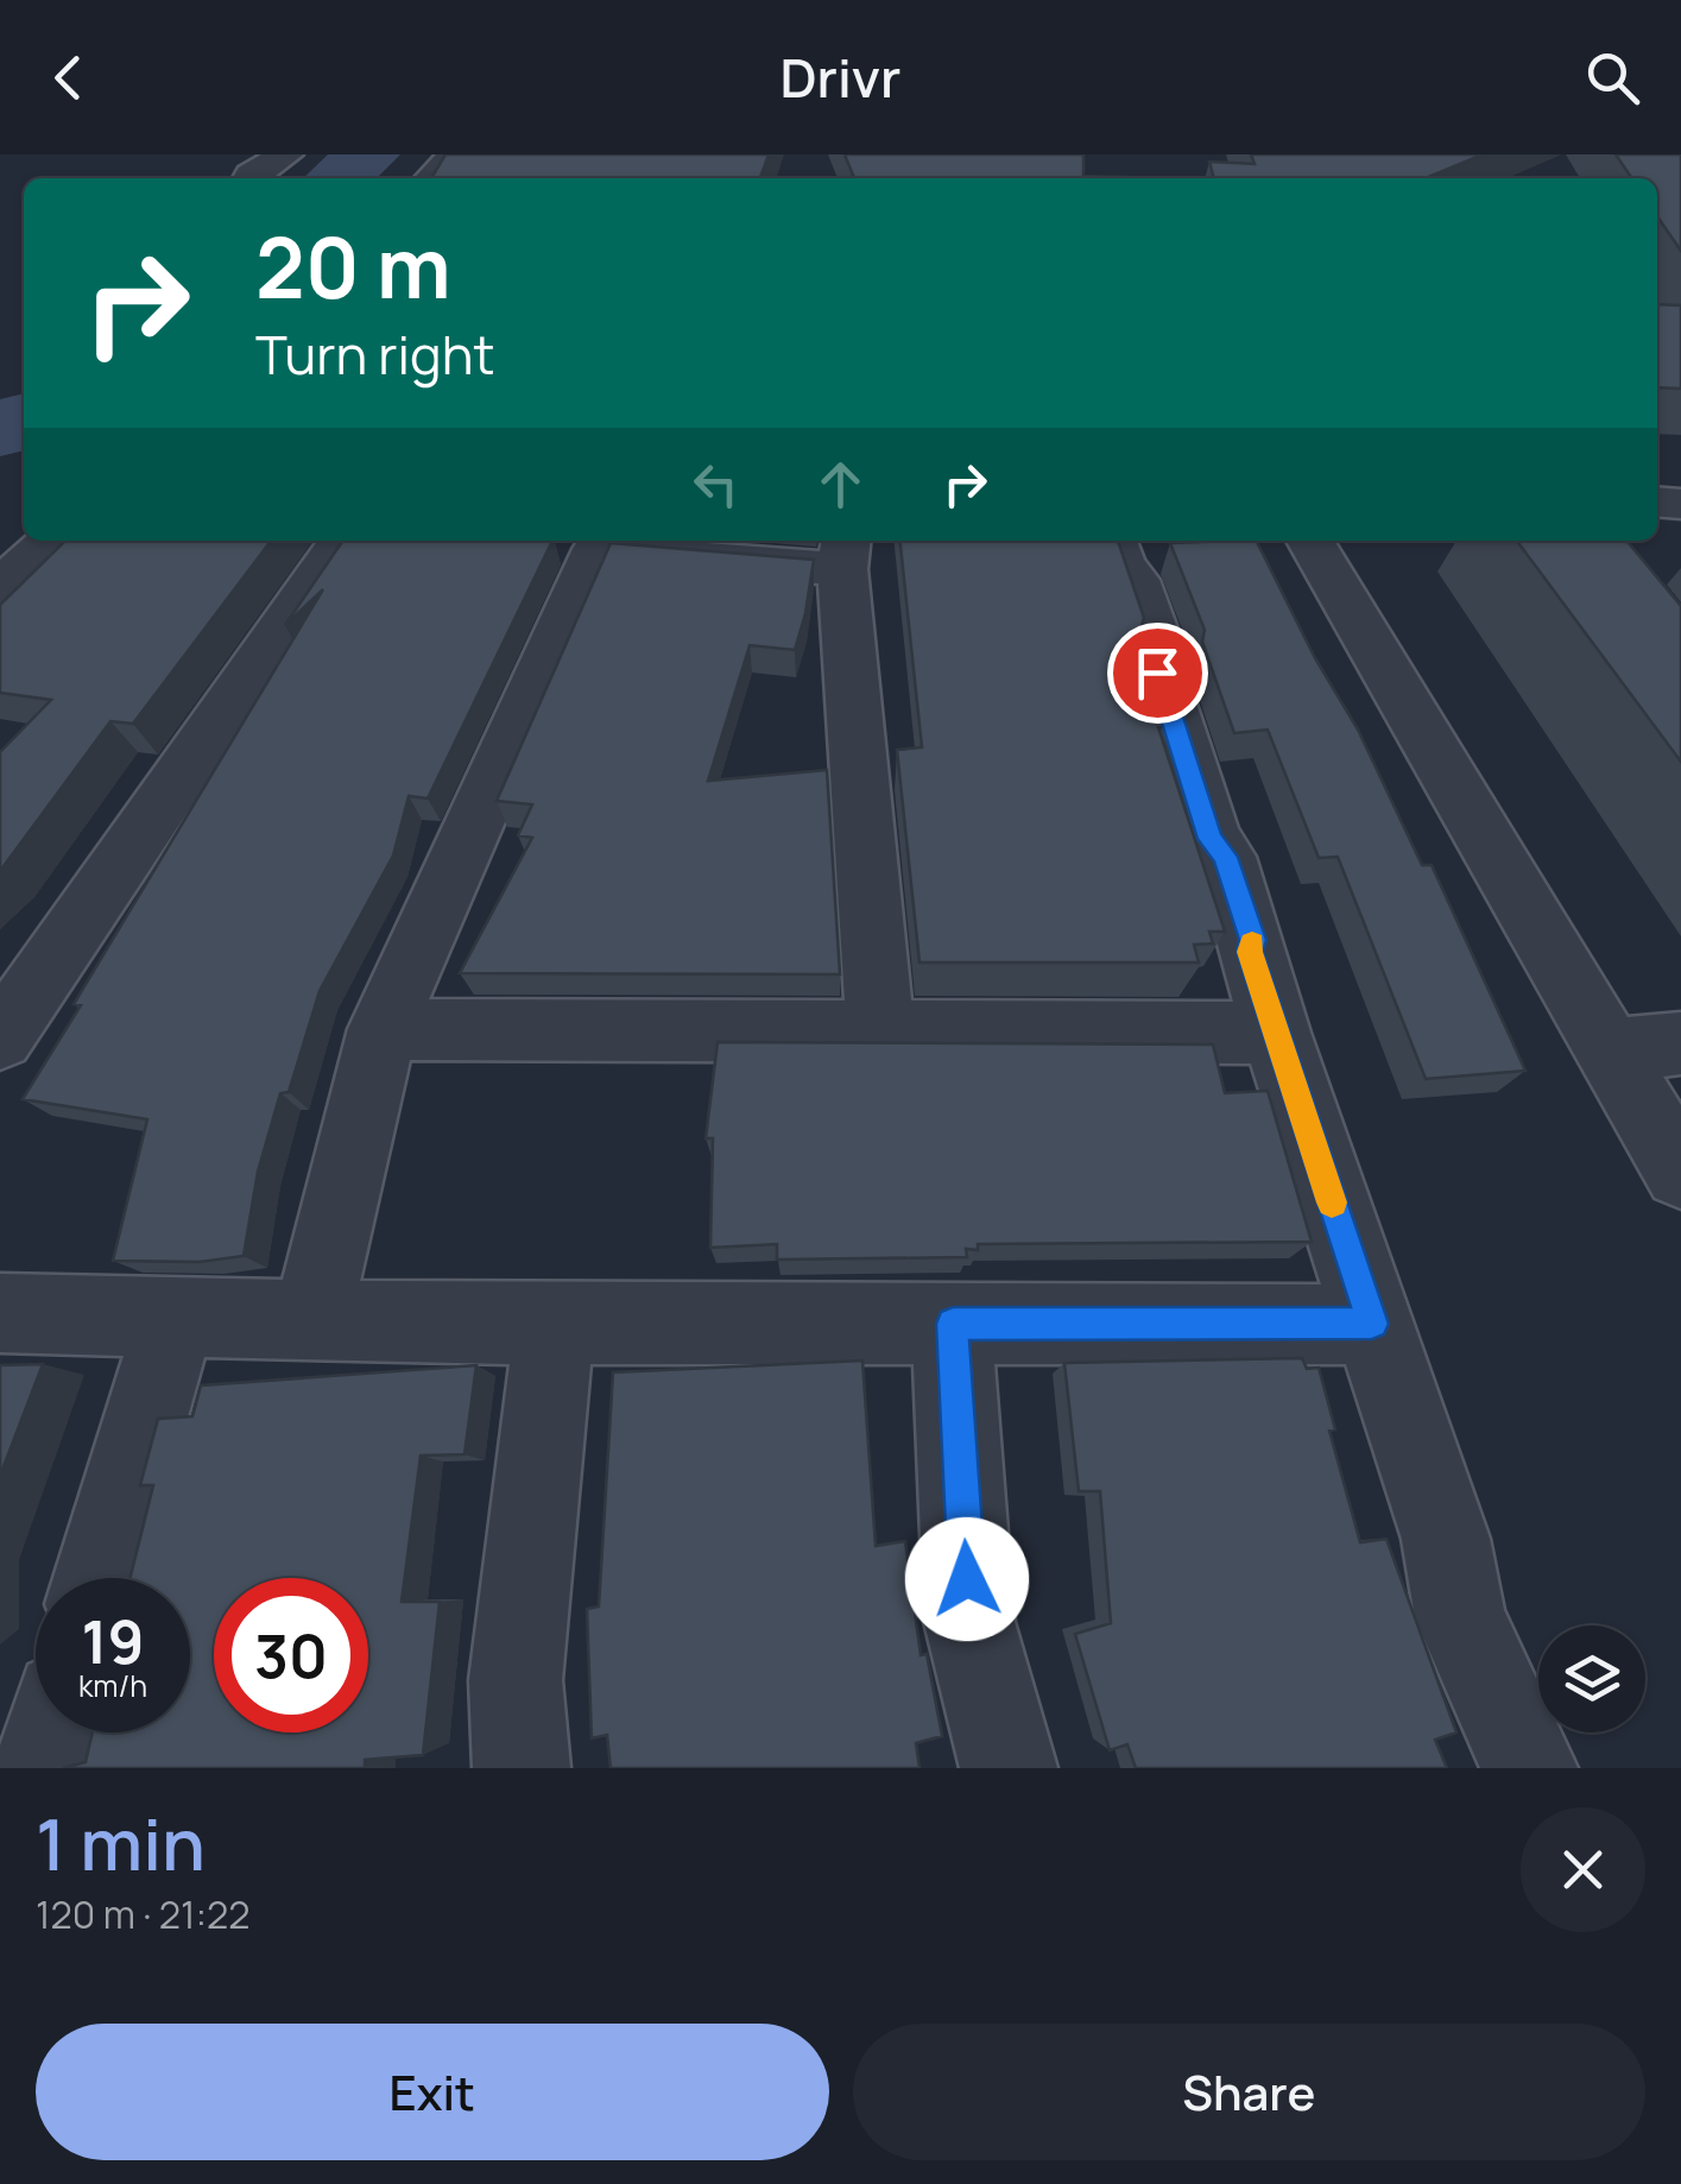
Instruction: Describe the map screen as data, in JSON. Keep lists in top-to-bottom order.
{
  "page": {
    "header": "Drivr",
    "turn": ["20 m", "Turn right"],
    "speed": "19 km/h",
    "limit": "30",
    "heading": ["1 min", "120 m · 21:22"],
    "buttons": ["Exit", "Share"]
  }
}
